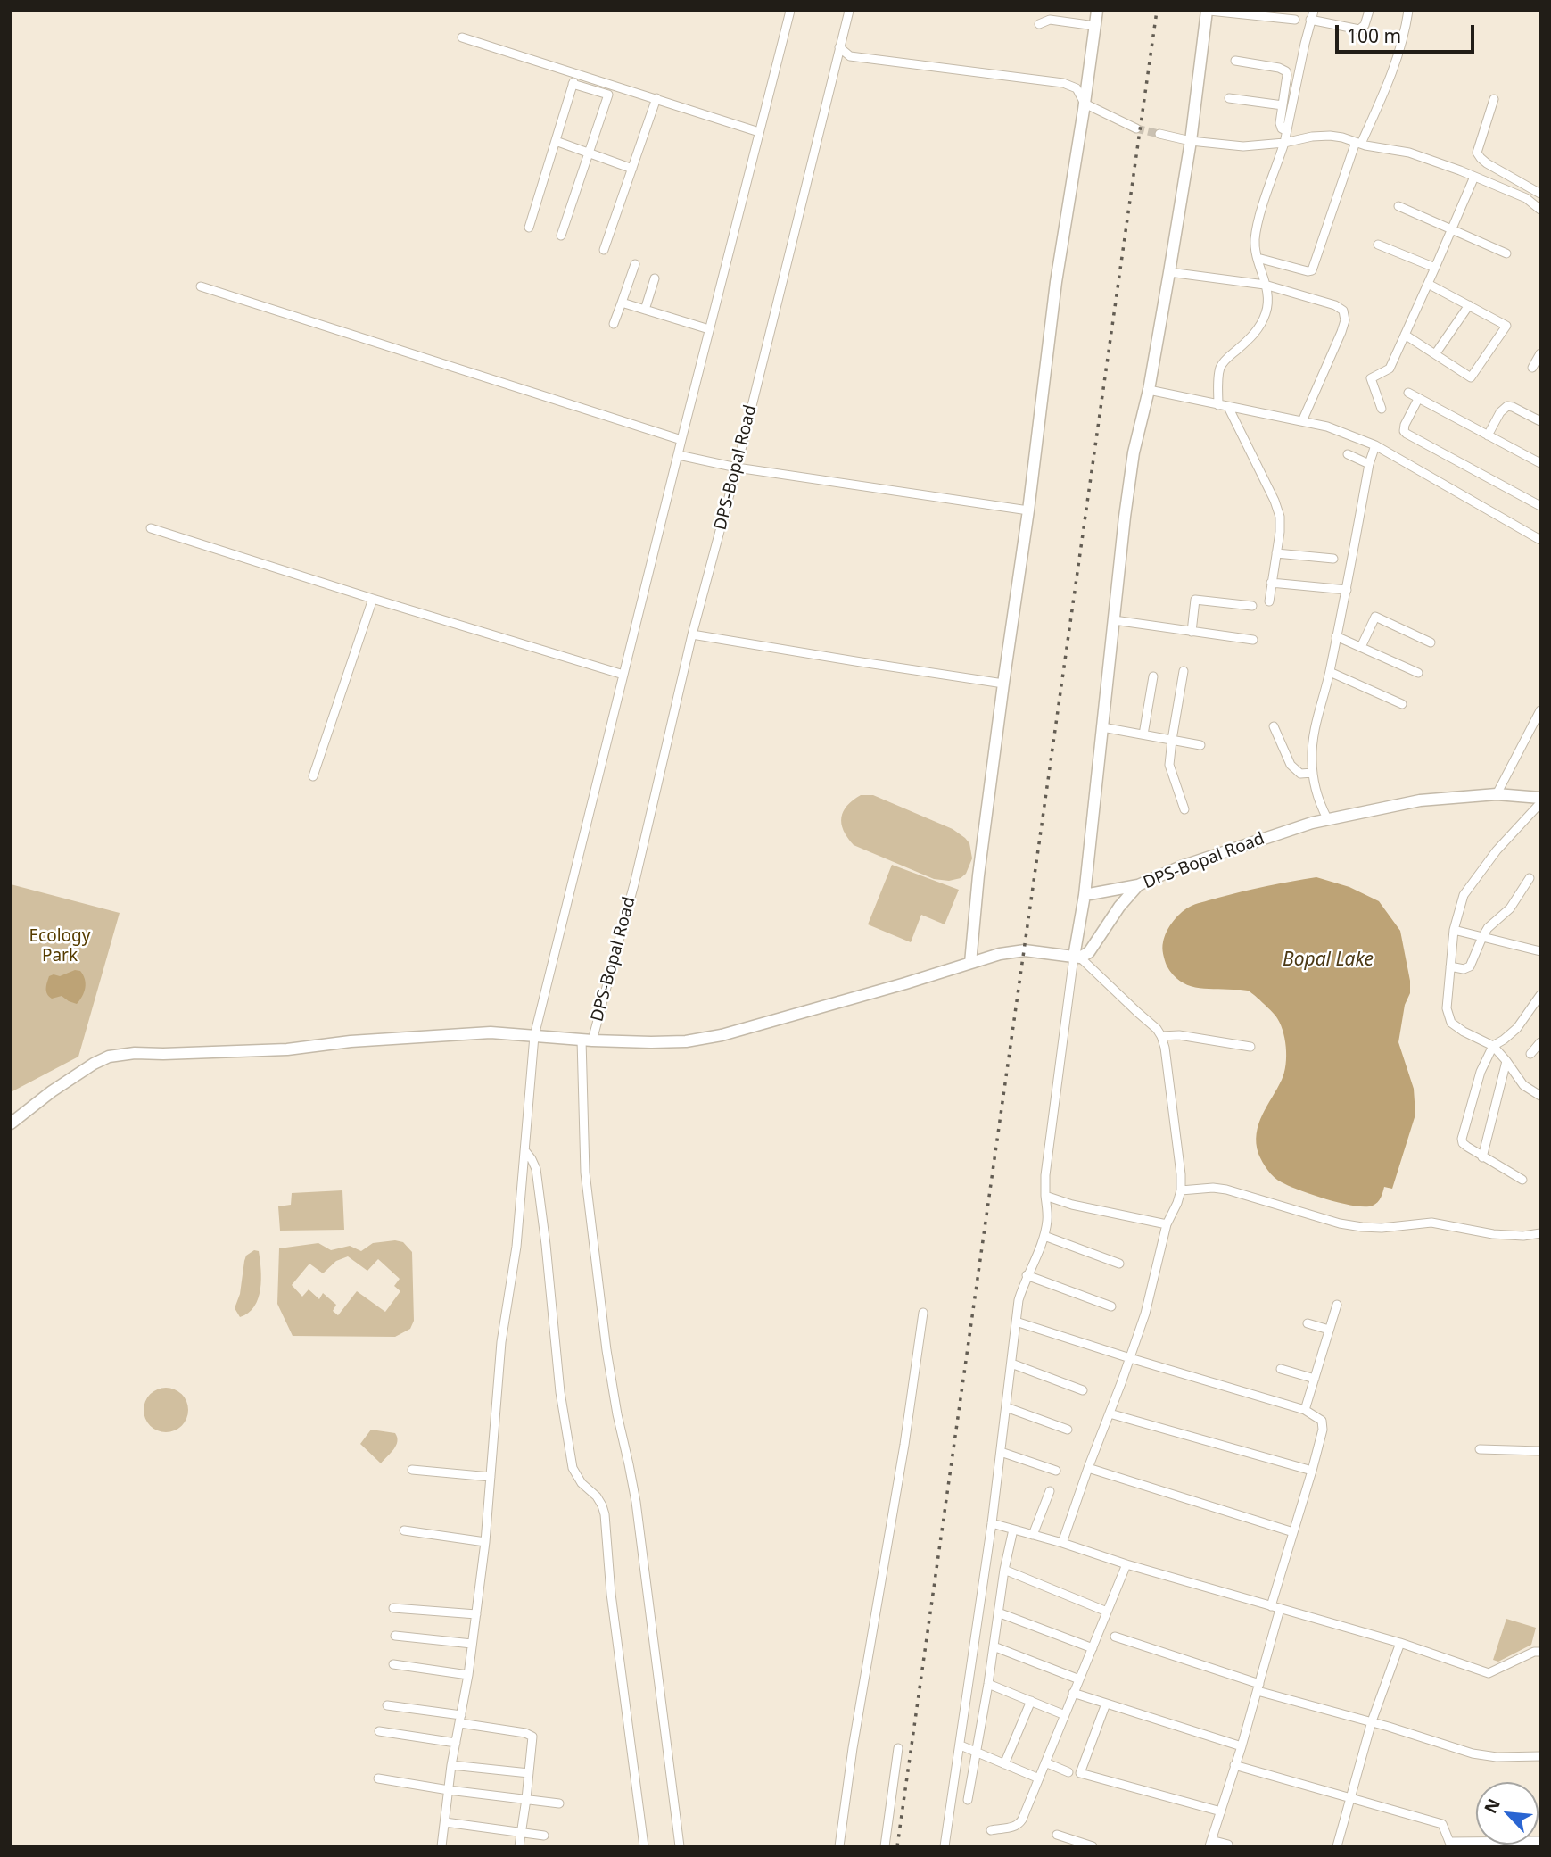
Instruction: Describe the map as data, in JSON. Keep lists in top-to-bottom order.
{
  "streets": {
    "street": ["DPS-Bopal Road"]
  },
  "water": ["Bopal Lake"],
  "parks": ["Ecology Park"],
  "scale_bar": "100 m",
  "north": "top left"
}
